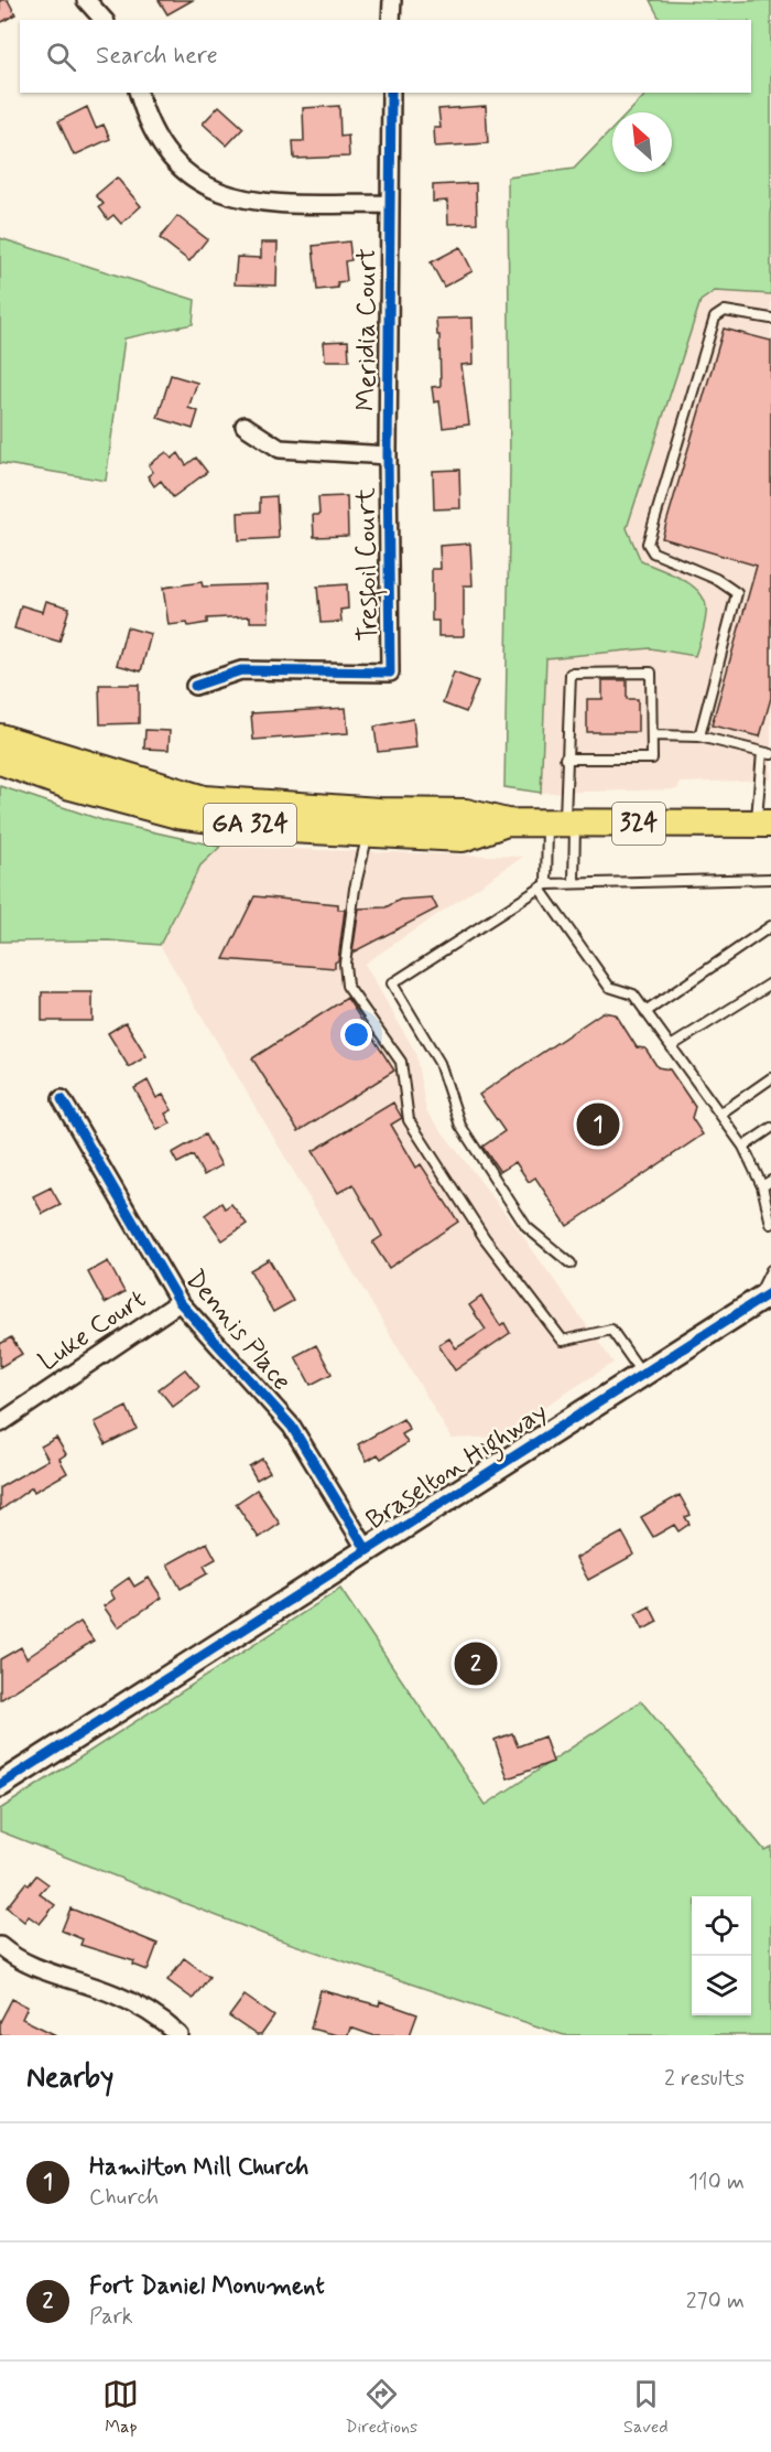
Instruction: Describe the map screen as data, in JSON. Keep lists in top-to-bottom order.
{
  "streets": {
    "main road": ["324", "GA 324", "Braselton Highway"],
    "street": [
      "Meridia Court",
      "Tresfoil Court",
      "Luke Court",
      "Dennis Place"
    ]
  },
  "crossings": [
    ["Meridia Court", "Tresfoil Court"],
    ["324", "GA 324"],
    ["Luke Court", "Dennis Place"],
    ["Dennis Place", "Braselton Highway"]
  ],
  "north": "top left",
  "page": {
    "search": "Search here",
    "pins": ["1", "2"],
    "heading": ["Nearby", "2 results"],
    "list": [
      {
        "mark": "1",
        "name": "Hamilton Mill Church",
        "note": "Church",
        "value": "110 m"
      },
      {
        "mark": "2",
        "name": "Fort Daniel Monument",
        "note": "Park",
        "value": "270 m"
      }
    ],
    "nav": ["Map", "Directions", "Saved"]
  }
}
